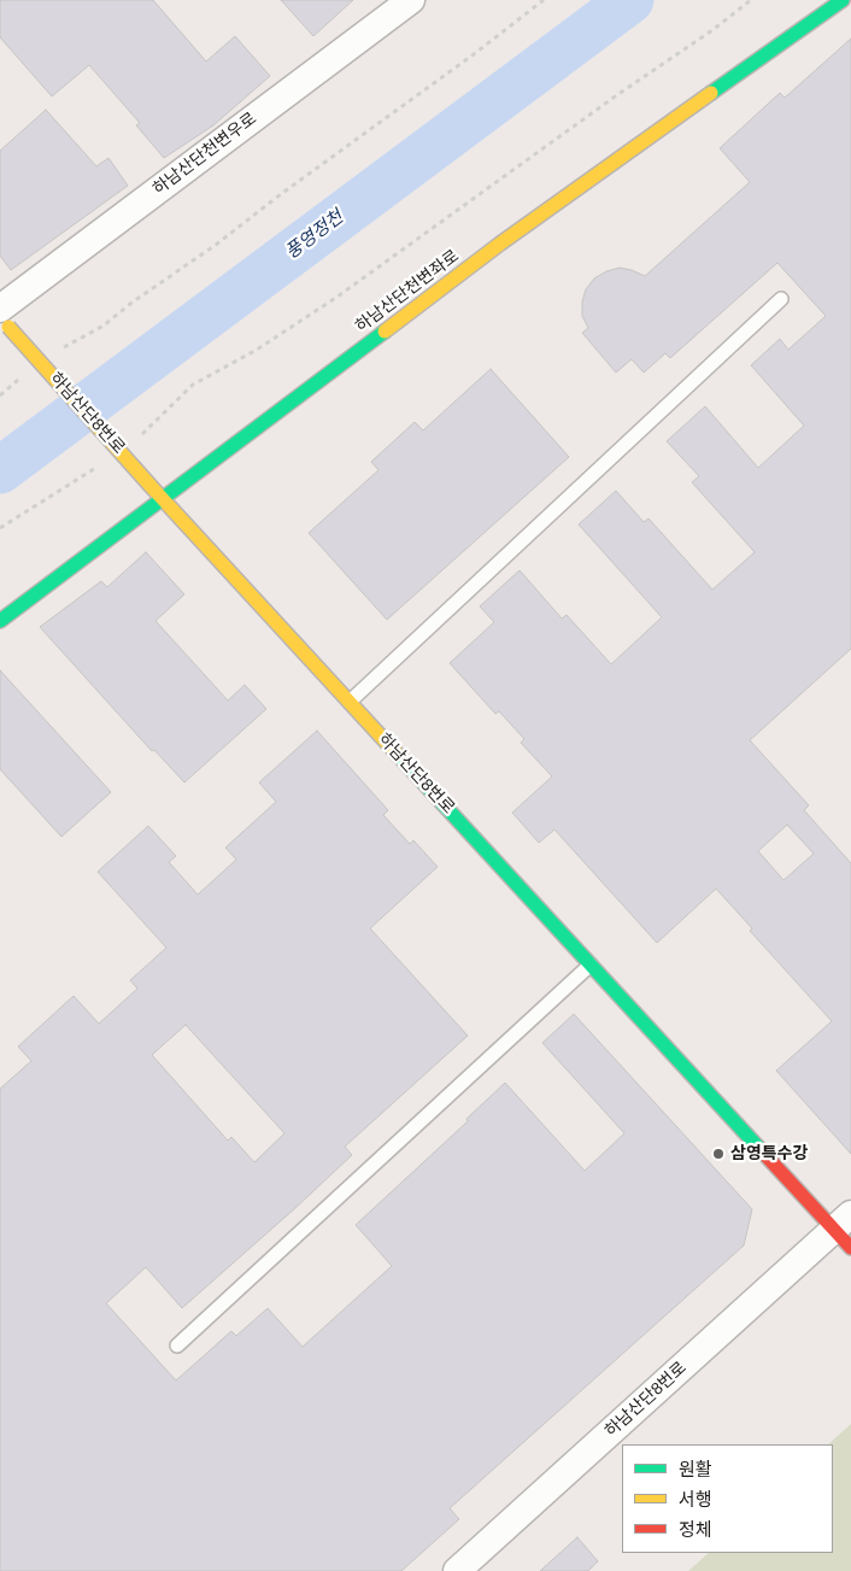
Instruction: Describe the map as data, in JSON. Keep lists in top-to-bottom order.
{
  "streets": {
    "street": ["하남산단천변우로", "하남산단천변좌로", "하남산단8번로"]
  },
  "crossings": [
    ["하남산단천변우로", "하남산단8번로"],
    ["하남산단천변좌로", "하남산단8번로"]
  ],
  "water": ["풍영정천"],
  "places": ["삼영특수강"],
  "legend": ["원활", "서행", "정체"]
}
